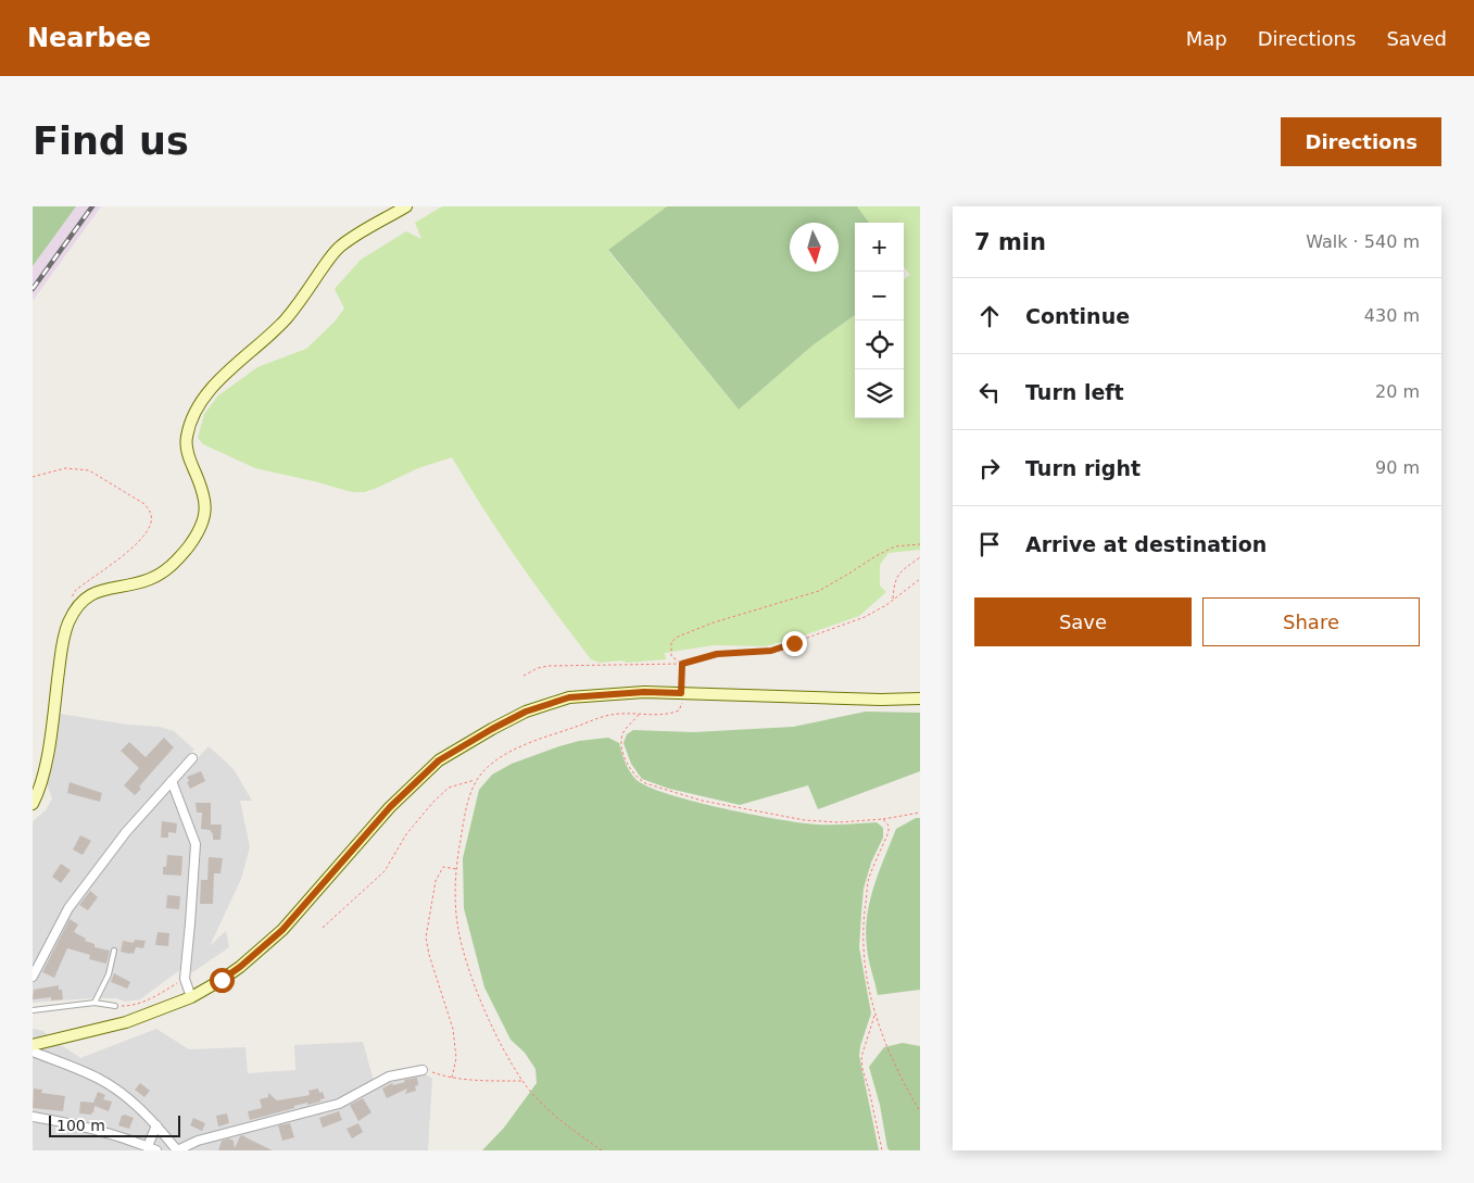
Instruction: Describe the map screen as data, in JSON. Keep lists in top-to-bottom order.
{
  "scale_bar": "100 m",
  "north": "bottom",
  "page": {
    "header": "Nearbee",
    "nav": ["Map", "Directions", "Saved"],
    "buttons": [
      "Directions",
      ["Save", "Share"]
    ],
    "title": "Find us",
    "heading": ["7 min", "Walk · 540 m"],
    "map_buttons": ["+", "−"],
    "list": [
      ["Continue", "430 m"],
      ["Turn left", "20 m"],
      ["Turn right", "90 m"],
      "Arrive at destination"
    ],
    "scale": "100 m"
  }
}
